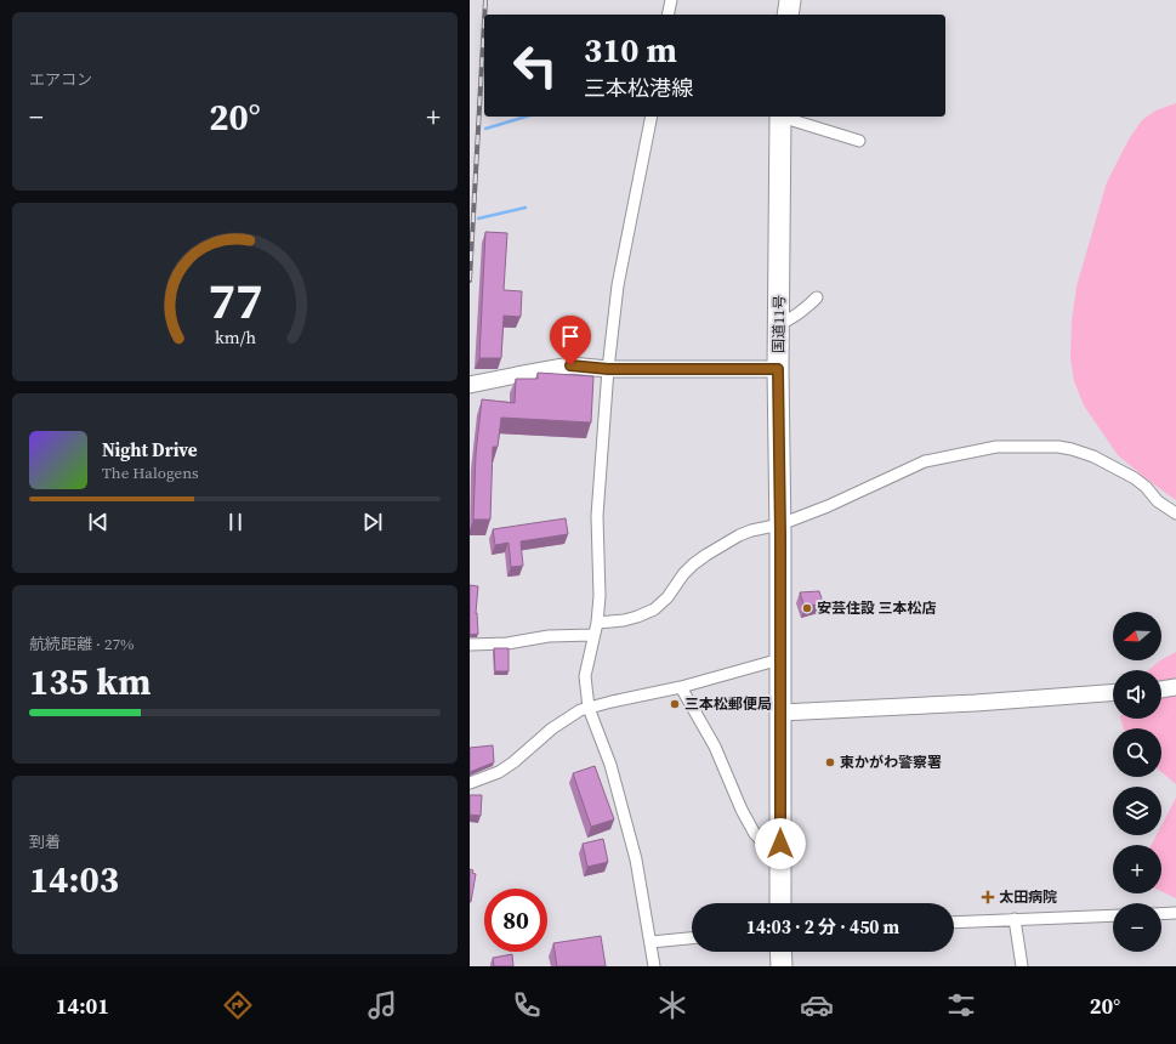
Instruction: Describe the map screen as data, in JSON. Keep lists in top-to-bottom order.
{
  "streets": {
    "highway": ["国道11号"]
  },
  "places": {
    "other": ["安芸住設 三本松店", "三本松郵便局", "東かがわ警察署"],
    "health": ["太田病院"]
  },
  "north": "left",
  "page": {
    "tile": [
      "エアコン",
      ["航続距離 · 27%", "135 km"],
      ["到着", "14:03"]
    ],
    "turn": ["310 m", "三本松港線"],
    "heat": ["−", "20°", "+"],
    "song": ["Night Drive", "The Halogens"],
    "map_buttons": ["+", "−"],
    "limit": "80",
    "trip": "14:03 · 2 分 · 450 m",
    "tabs": ["14:01", "20°"],
    "gauge": ["77", "km/h"]
  }
}
